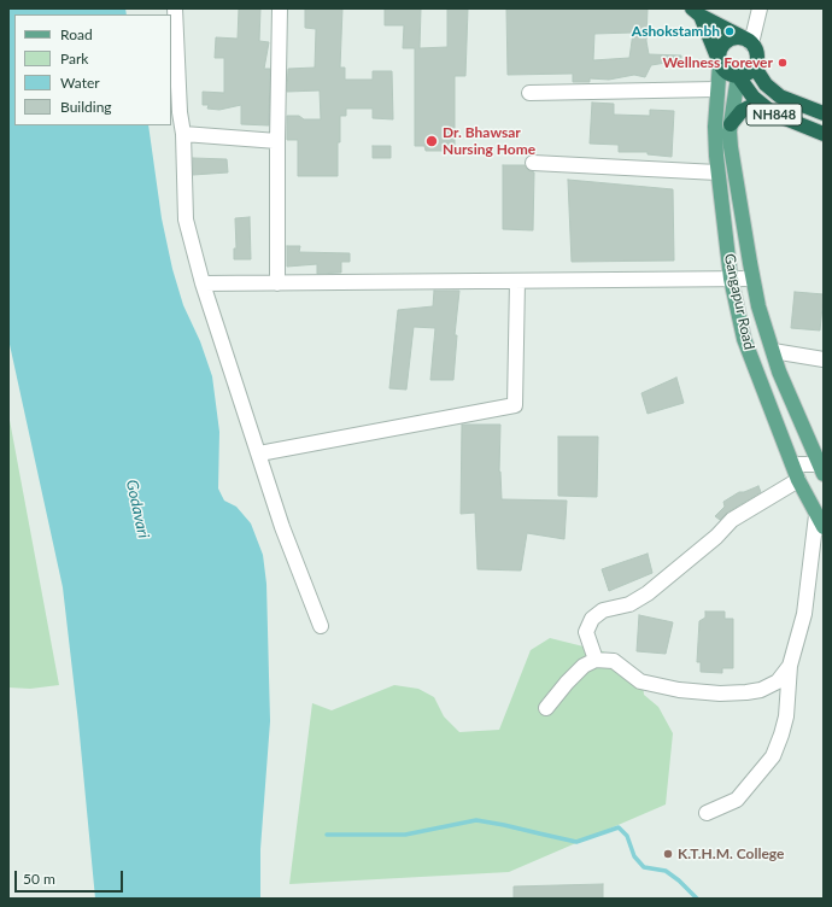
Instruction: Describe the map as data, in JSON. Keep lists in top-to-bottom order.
{
  "streets": {
    "highway": ["NH848"],
    "main road": ["Gangapur Road"]
  },
  "crossings": [
    ["NH848", "Gangapur Road"]
  ],
  "water": ["Godavari"],
  "places": [
    "Ashokstambh",
    "Wellness Forever",
    "Dr. Bhawsar Nursing Home",
    "K.T.H.M. College"
  ],
  "legend": [
    "Road",
    "Park",
    "Water",
    "Building"
  ],
  "scale_bar": "50 m"
}
